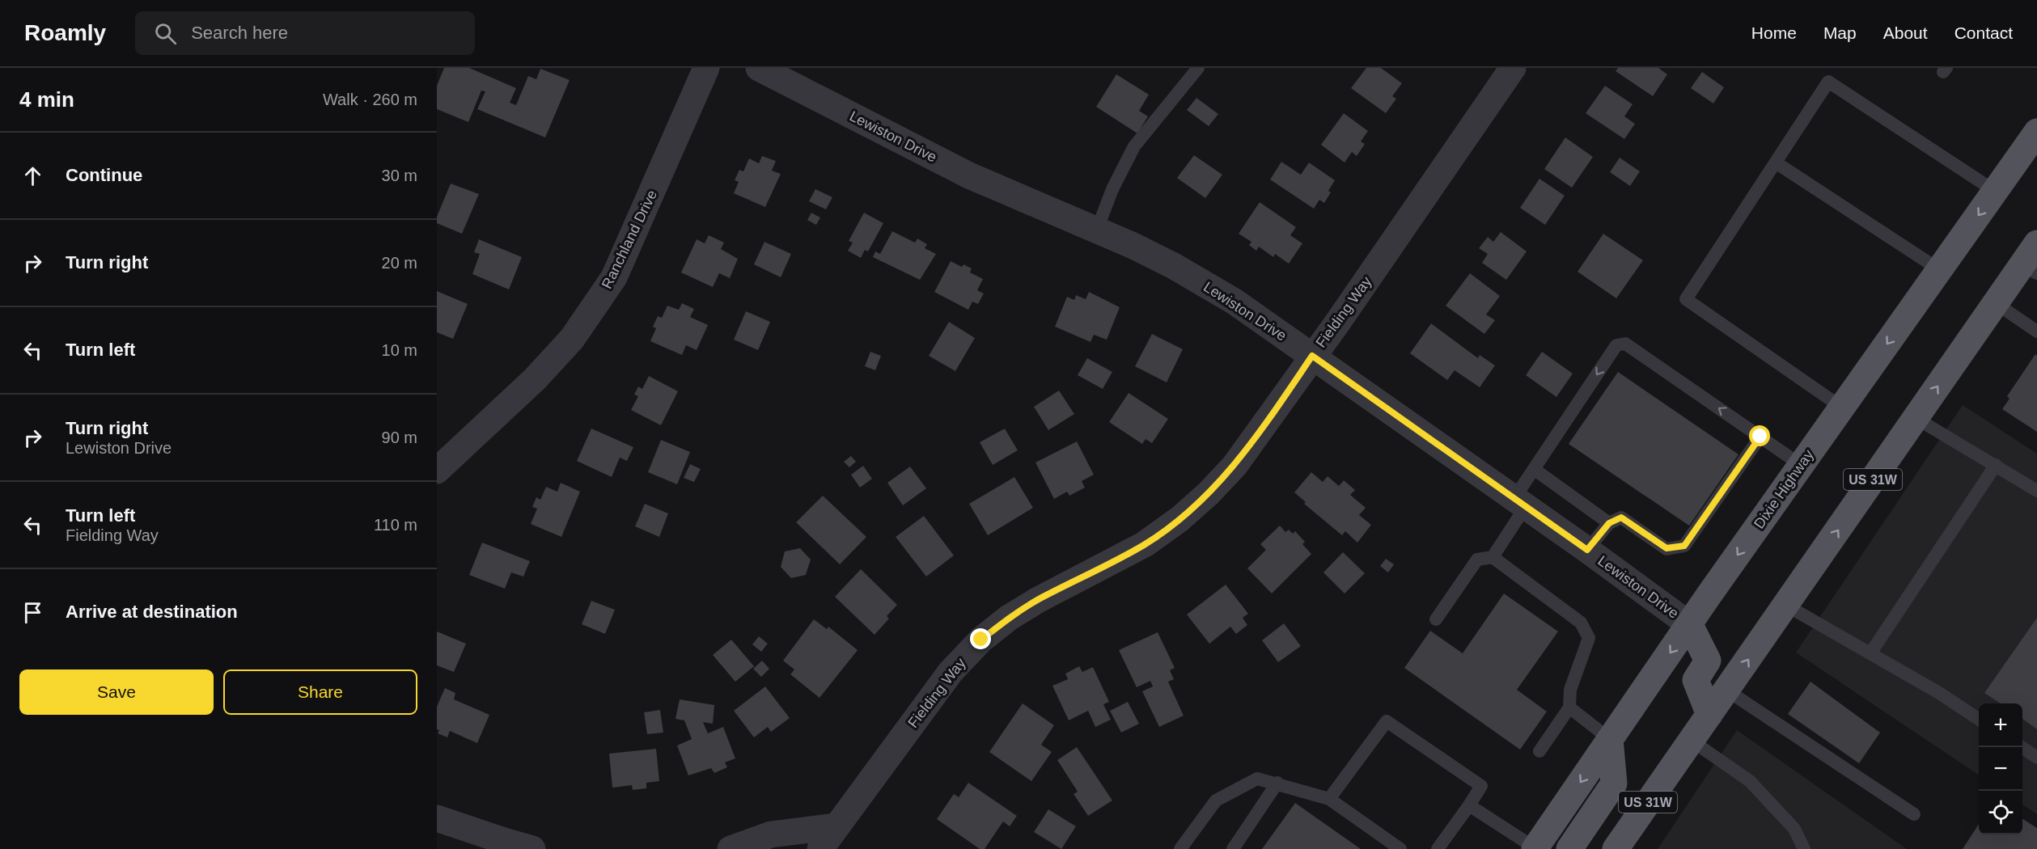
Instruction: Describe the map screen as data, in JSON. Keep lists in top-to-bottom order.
{
  "streets": {
    "main road": ["US 31W", "Dixie Highway"],
    "street": ["Lewiston Drive", "Ranchland Drive", "Fielding Way"]
  },
  "crossings": [
    ["Lewiston Drive", "Fielding Way"],
    ["Lewiston Drive", "Dixie Highway"]
  ],
  "page": {
    "header": "Roamly",
    "search": "Search here",
    "nav": [
      "Home",
      "Map",
      "About",
      "Contact"
    ],
    "heading": ["4 min", "Walk · 260 m"],
    "list": [
      ["Continue", "30 m"],
      ["Turn right", "20 m"],
      ["Turn left", "10 m"],
      ["Turn right", "Lewiston Drive", "90 m"],
      ["Turn left", "Fielding Way", "110 m"],
      "Arrive at destination"
    ],
    "buttons": ["Save", "Share"],
    "map_buttons": ["+", "−"]
  }
}
